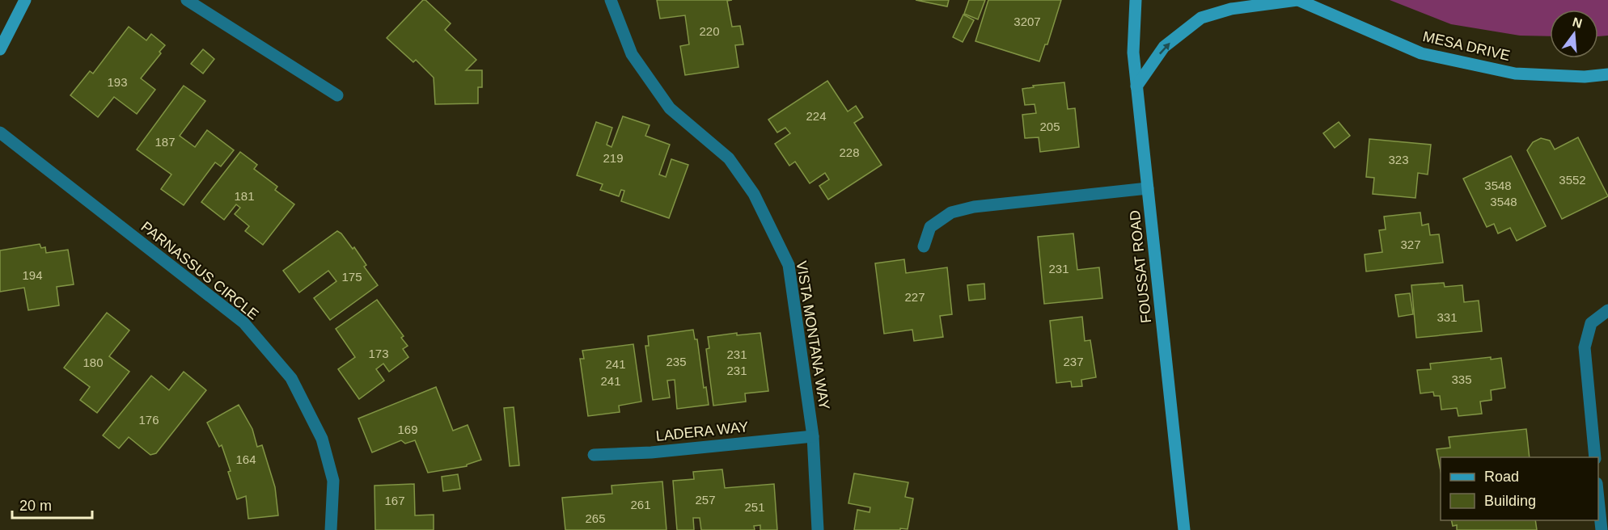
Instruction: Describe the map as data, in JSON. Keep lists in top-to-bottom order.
{
  "streets": {
    "main road": ["MESA DRIVE", "FOUSSAT ROAD"],
    "street": ["PARNASSUS CIRCLE", "VISTA MONTANA WAY", "LADERA WAY"]
  },
  "crossings": [
    ["VISTA MONTANA WAY", "LADERA WAY"]
  ],
  "house_numbers": [
    "3207",
    "220",
    "193",
    "224",
    "205",
    "187",
    "228",
    "219",
    "323",
    "3552",
    "3548",
    "181",
    "3548",
    "327",
    "231",
    "194",
    "175",
    "227",
    "331",
    "173",
    "231",
    "235",
    "237",
    "180",
    "241",
    "231",
    "335",
    "241",
    "176",
    "169",
    "164",
    "257",
    "167",
    "261",
    "251",
    "265"
  ],
  "legend": ["Road", "Building"],
  "scale_bar": "20 m",
  "north": "top"
}
